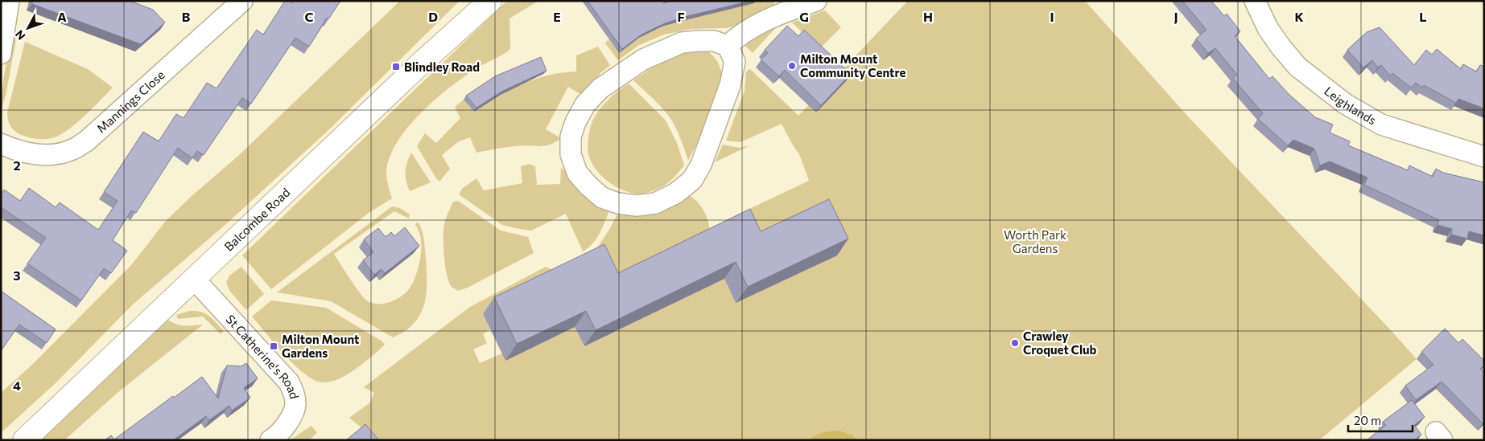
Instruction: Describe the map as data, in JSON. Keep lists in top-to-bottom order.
{
  "streets": {
    "main road": ["Balcombe Road"],
    "street": ["Mannings Close", "Leighlands", "St Catherine's Road"]
  },
  "crossings": [
    ["Balcombe Road", "St Catherine's Road"]
  ],
  "parks": ["Worth Park Gardens"],
  "places": {
    "other": ["Milton Mount Community Centre", "Crawley Croquet Club"],
    "transit": ["Blindley Road", "Milton Mount Gardens"]
  },
  "scale_bar": "20 m",
  "north": "bottom left",
  "grid": {
    "columns": [
      "A",
      "B",
      "C",
      "D",
      "E",
      "F",
      "G",
      "H",
      "I",
      "J",
      "K",
      "L"
    ],
    "rows": ["2", "3", "4"]
  }
}
